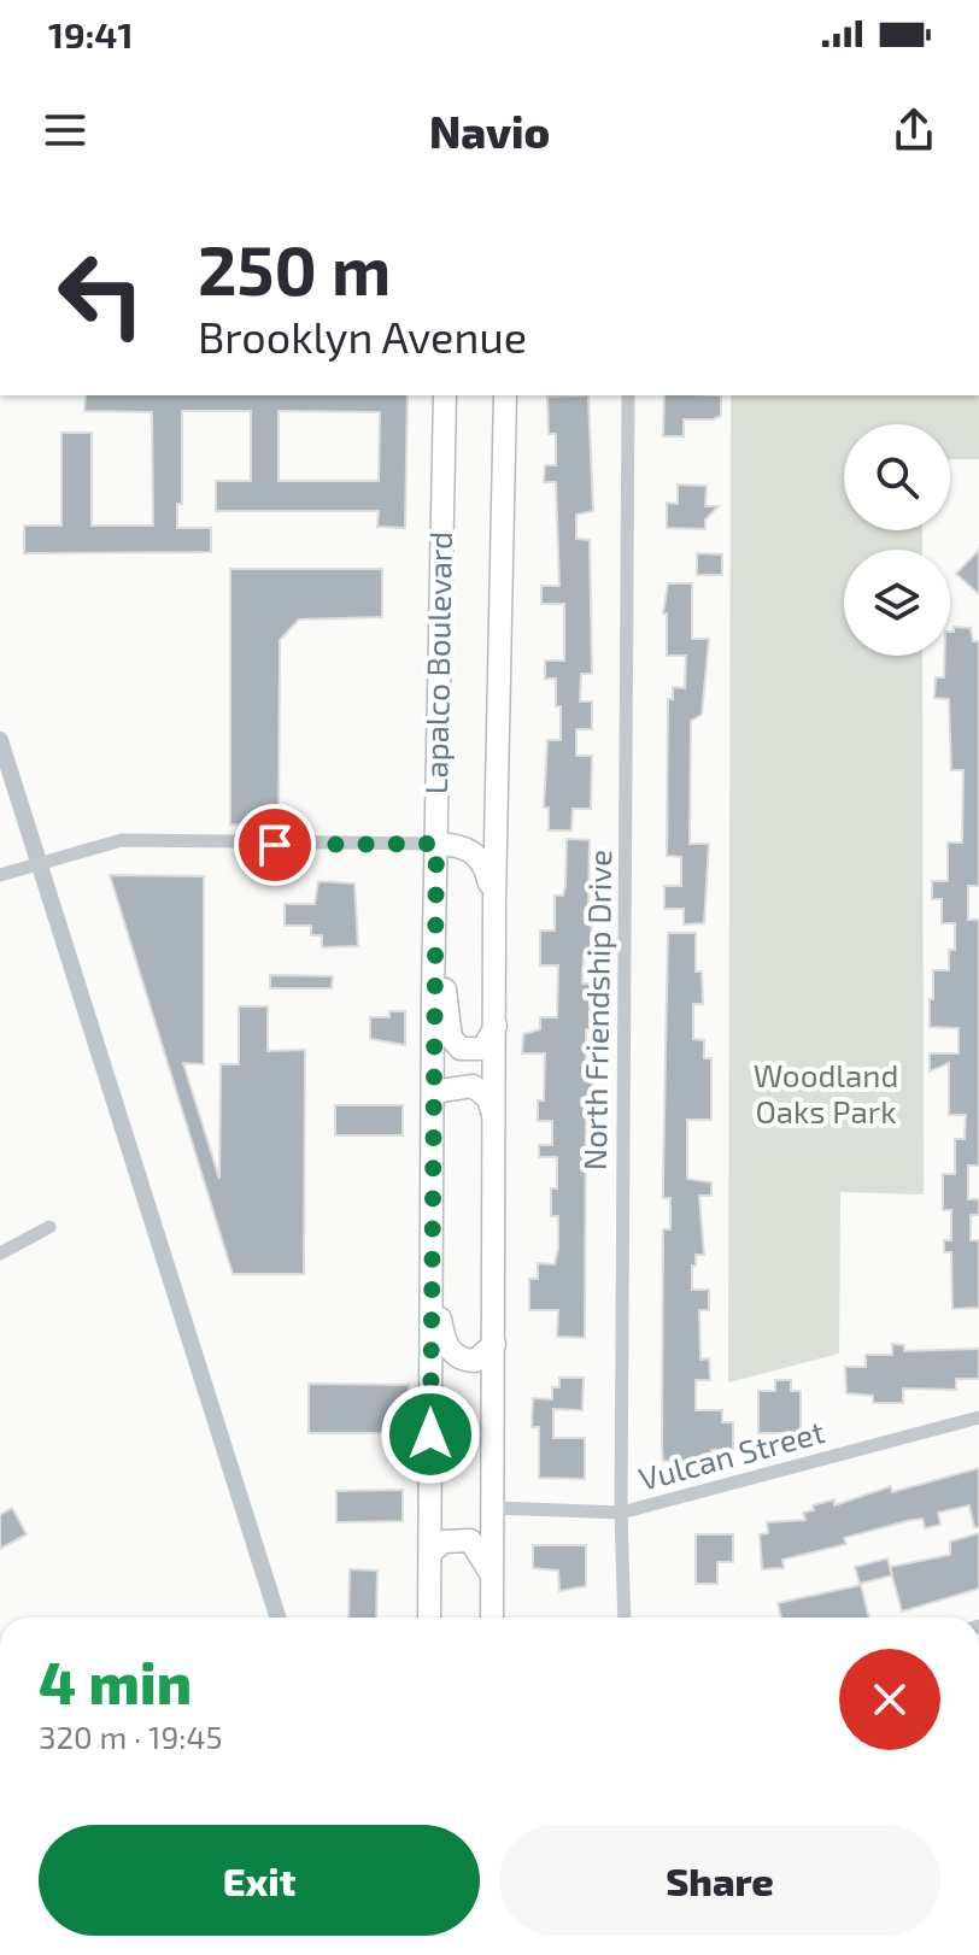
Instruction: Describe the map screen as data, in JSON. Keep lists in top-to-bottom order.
{
  "streets": {
    "main road": ["Lapalco Boulevard"],
    "street": ["North Friendship Drive", "Vulcan Street"]
  },
  "crossings": [
    ["Lapalco Boulevard", "Vulcan Street"],
    ["North Friendship Drive", "Vulcan Street"]
  ],
  "parks": ["Woodland Oaks Park"],
  "page": {
    "status": "19:41",
    "header": "Navio",
    "turn": ["250 m", "Brooklyn Avenue"],
    "heading": ["4 min", "320 m · 19:45"],
    "buttons": ["Exit", "Share"]
  }
}
